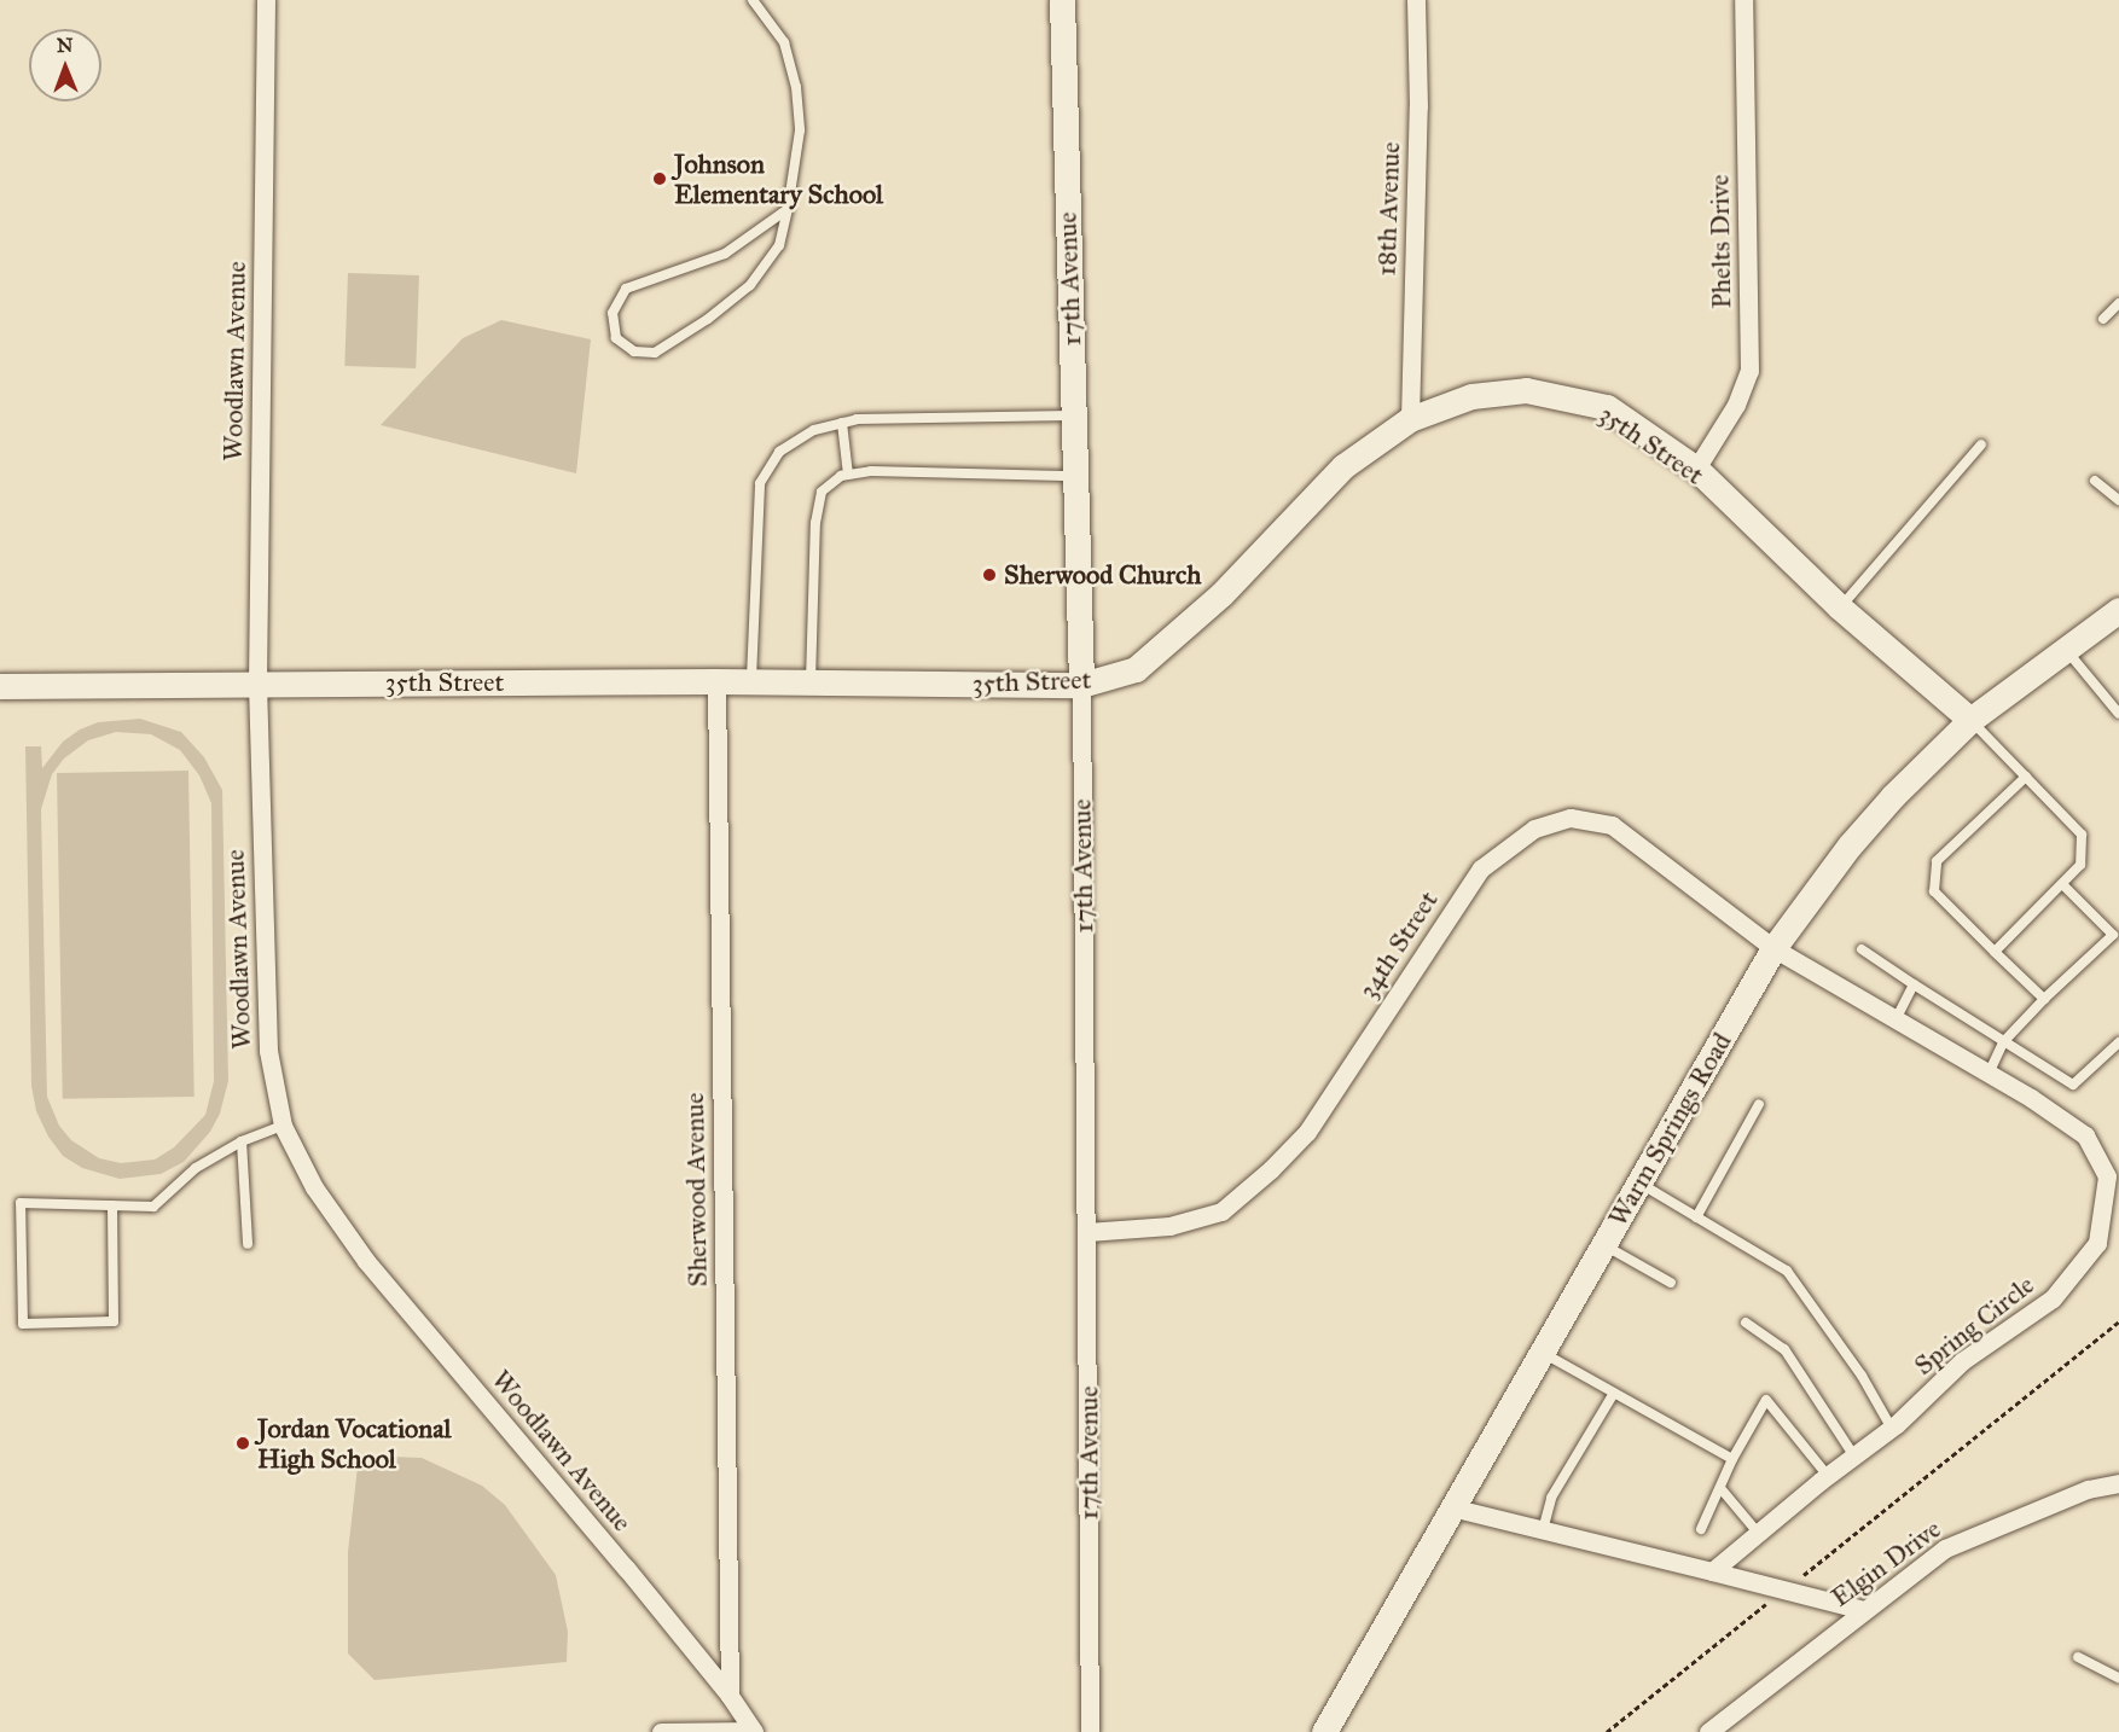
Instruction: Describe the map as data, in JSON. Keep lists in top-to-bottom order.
{
  "streets": {
    "street": [
      "18th Avenue",
      "Phelts Drive",
      "17th Avenue",
      "Woodlawn Avenue",
      "35th Street",
      "34th Street",
      "Warm Springs Road",
      "Sherwood Avenue",
      "Spring Circle",
      "Elgin Drive"
    ]
  },
  "crossings": [
    ["18th Avenue", "35th Street"],
    ["Phelts Drive", "35th Street"],
    ["17th Avenue", "35th Street"],
    ["17th Avenue", "34th Street"],
    ["Woodlawn Avenue", "35th Street"],
    ["Woodlawn Avenue", "Sherwood Avenue"],
    ["35th Street", "Warm Springs Road"],
    ["35th Street", "Sherwood Avenue"],
    ["34th Street", "Warm Springs Road"],
    ["34th Street", "Spring Circle"],
    ["Warm Springs Road", "Spring Circle"]
  ],
  "places": ["Johnson Elementary School", "Sherwood Church", "Jordan Vocational High School"],
  "north": "top"
}
